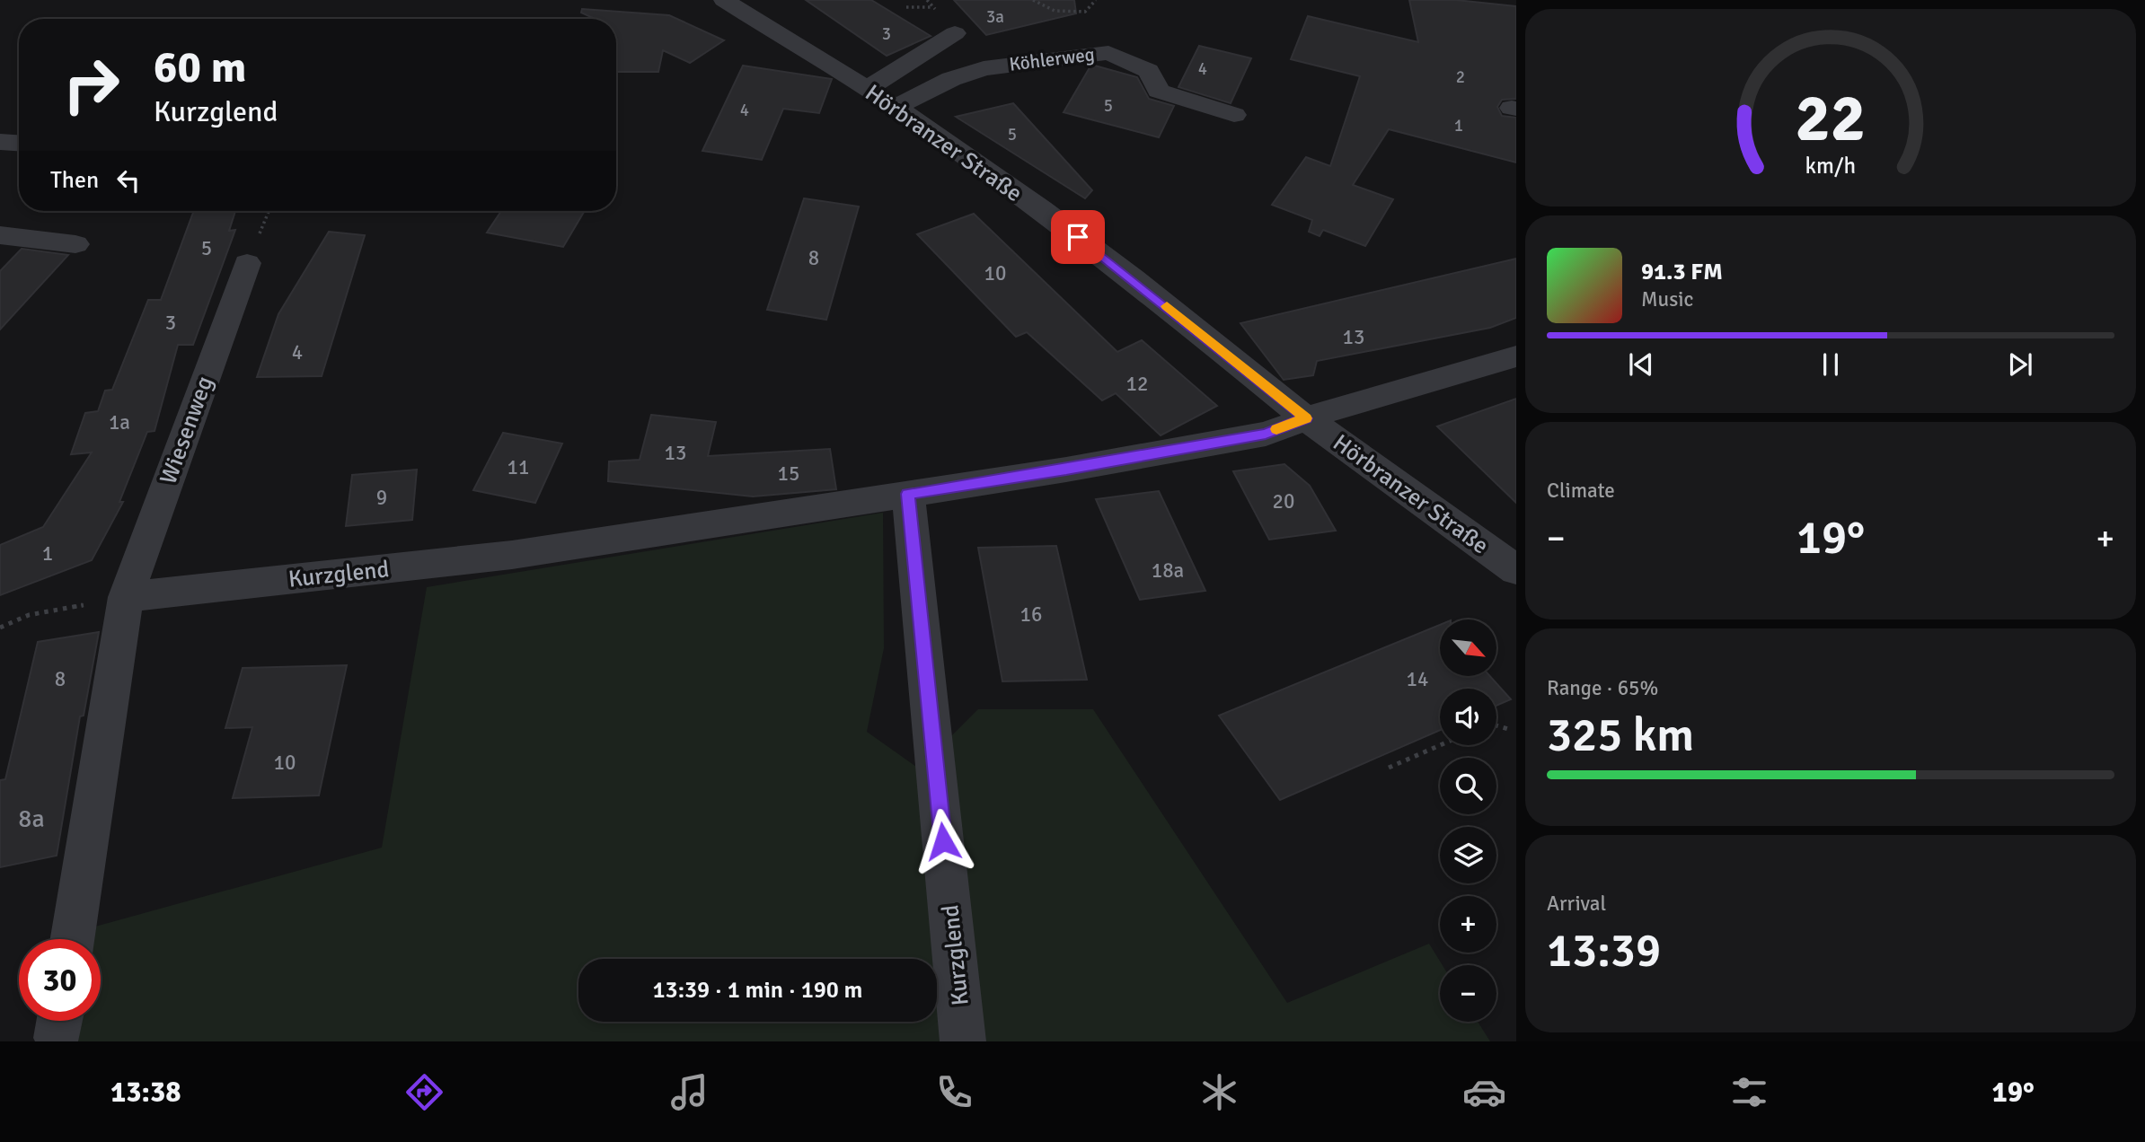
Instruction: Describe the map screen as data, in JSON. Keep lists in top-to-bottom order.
{
  "streets": {
    "street": [
      "Köhlerweg",
      "Hörbranzer Straße",
      "Wiesenweg",
      "Kurzglend"
    ]
  },
  "crossings": [
    ["Köhlerweg", "Hörbranzer Straße"],
    ["Hörbranzer Straße", "Kurzglend"],
    ["Wiesenweg", "Kurzglend"]
  ],
  "house_numbers": [
    "3a",
    "3",
    "4",
    "2",
    "5",
    "4",
    "1",
    "5",
    "5",
    "8",
    "10",
    "3",
    "13",
    "4",
    "12",
    "1a",
    "13",
    "11",
    "15",
    "9",
    "20",
    "1",
    "18a",
    "16",
    "8",
    "14",
    "10",
    "8a"
  ],
  "north": "bottom right",
  "page": {
    "turn": ["60 m", "Kurzglend"],
    "then": "Then",
    "song": ["91.3 FM", "Music"],
    "tile": [
      "Climate",
      ["Range · 65%", "325 km"],
      ["Arrival", "13:39"]
    ],
    "heat": ["−", "19°", "+"],
    "map_buttons": ["+", "−"],
    "limit": "30",
    "trip": "13:39 · 1 min · 190 m",
    "tabs": ["13:38", "19°"],
    "gauge": ["22", "km/h"]
  }
}
